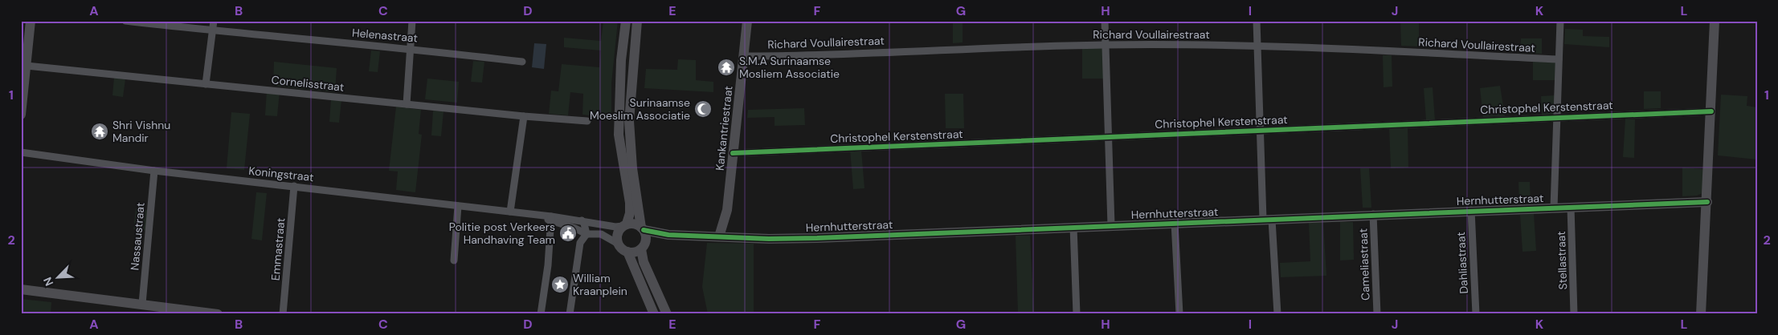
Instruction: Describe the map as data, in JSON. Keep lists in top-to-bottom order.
{
  "streets": {
    "street": [
      "Richard Voullairestraat",
      "Helenastraat",
      "Cornelisstraat",
      "Christophel Kerstenstraat",
      "Kankantriestraat",
      "Koningstraat",
      "Hernhutterstraat",
      "Nassaustraat",
      "Emmastraat",
      "Stellastraat",
      "Dahliastraat",
      "Cameliastraat"
    ]
  },
  "crossings": [
    ["Richard Voullairestraat", "Kankantriestraat"],
    ["Christophel Kerstenstraat", "Kankantriestraat"],
    ["Kankantriestraat", "Hernhutterstraat"],
    ["Koningstraat", "Hernhutterstraat"],
    ["Koningstraat", "Nassaustraat"],
    ["Koningstraat", "Emmastraat"],
    ["Hernhutterstraat", "Stellastraat"],
    ["Hernhutterstraat", "Dahliastraat"],
    ["Hernhutterstraat", "Cameliastraat"]
  ],
  "places": {
    "temple": ["S.M.A Surinaamse Mosliem Associatie", "Shri Vishnu Mandir"],
    "mosque": ["Surinaamse Moeslim Associatie"],
    "public building": ["Politie post Verkeers Handhaving Team"],
    "place": ["William Kraanplein"]
  },
  "north": "bottom left",
  "grid": {
    "columns": [
      "A",
      "B",
      "C",
      "D",
      "E",
      "F",
      "G",
      "H",
      "I",
      "J",
      "K",
      "L"
    ],
    "rows": ["1", "2"]
  }
}
